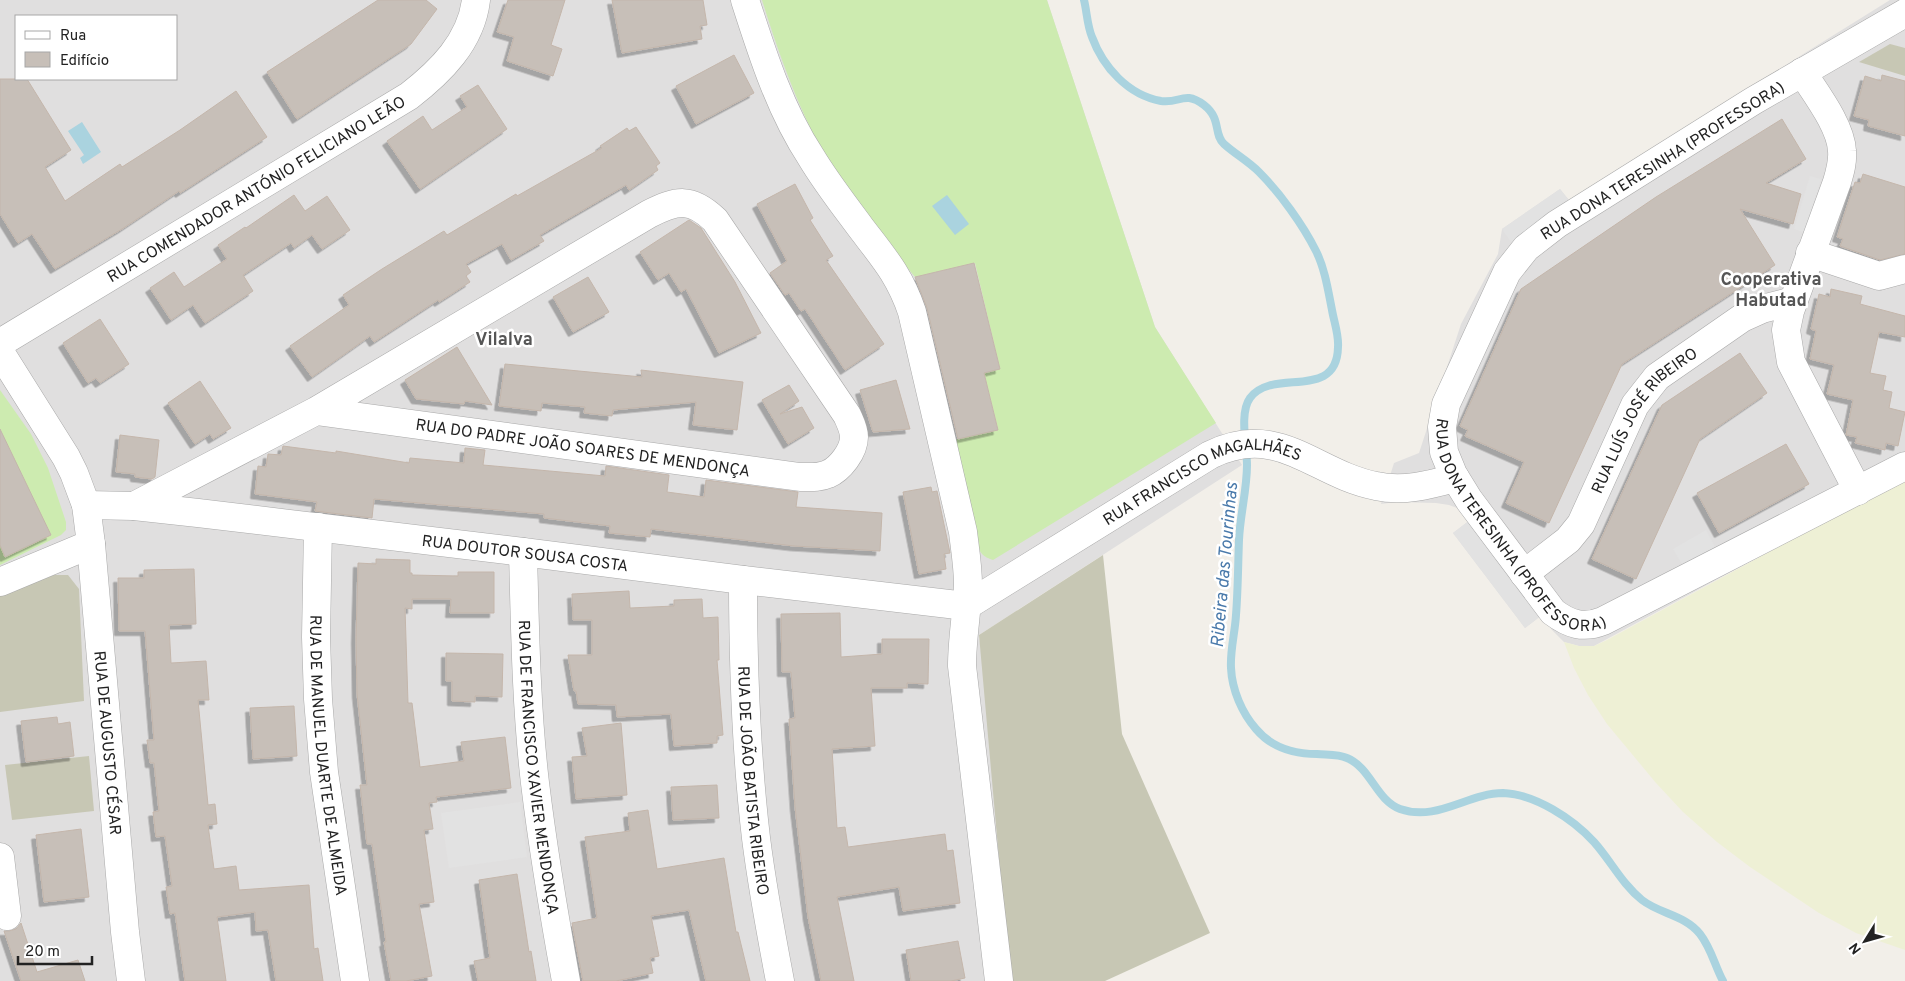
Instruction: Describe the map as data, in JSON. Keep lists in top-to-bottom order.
{
  "streets": {
    "street": [
      "RUA DONA TERESINHA (PROFESSORA)",
      "RUA COMENDADOR ANTÓNIO FELICIANO LEÃO",
      "RUA LUÍS JOSÉ RIBEIRO",
      "RUA DO PADRE JOÃO SOARES DE MENDONÇA",
      "RUA FRANCISCO MAGALHÃES",
      "RUA DOUTOR SOUSA COSTA",
      "RUA DE AUGUSTO CÉSAR",
      "RUA DE MANUEL DUARTE DE ALMEIDA",
      "RUA DE FRANCISCO XAVIER MENDONÇA",
      "RUA DE JOÃO BATISTA RIBEIRO"
    ]
  },
  "crossings": [
    ["RUA DONA TERESINHA (PROFESSORA)", "RUA LUÍS JOSÉ RIBEIRO"],
    ["RUA DONA TERESINHA (PROFESSORA)", "RUA FRANCISCO MAGALHÃES"],
    ["RUA FRANCISCO MAGALHÃES", "RUA DOUTOR SOUSA COSTA"],
    ["RUA DOUTOR SOUSA COSTA", "RUA DE AUGUSTO CÉSAR"],
    ["RUA DOUTOR SOUSA COSTA", "RUA DE MANUEL DUARTE DE ALMEIDA"],
    ["RUA DOUTOR SOUSA COSTA", "RUA DE FRANCISCO XAVIER MENDONÇA"],
    ["RUA DOUTOR SOUSA COSTA", "RUA DE JOÃO BATISTA RIBEIRO"]
  ],
  "districts": ["Cooperativa Habutad", "Vilalva"],
  "water": ["Ribeira das Tourinhas"],
  "legend": ["Rua", "Edifício"],
  "scale_bar": "20 m",
  "north": "bottom left"
}
